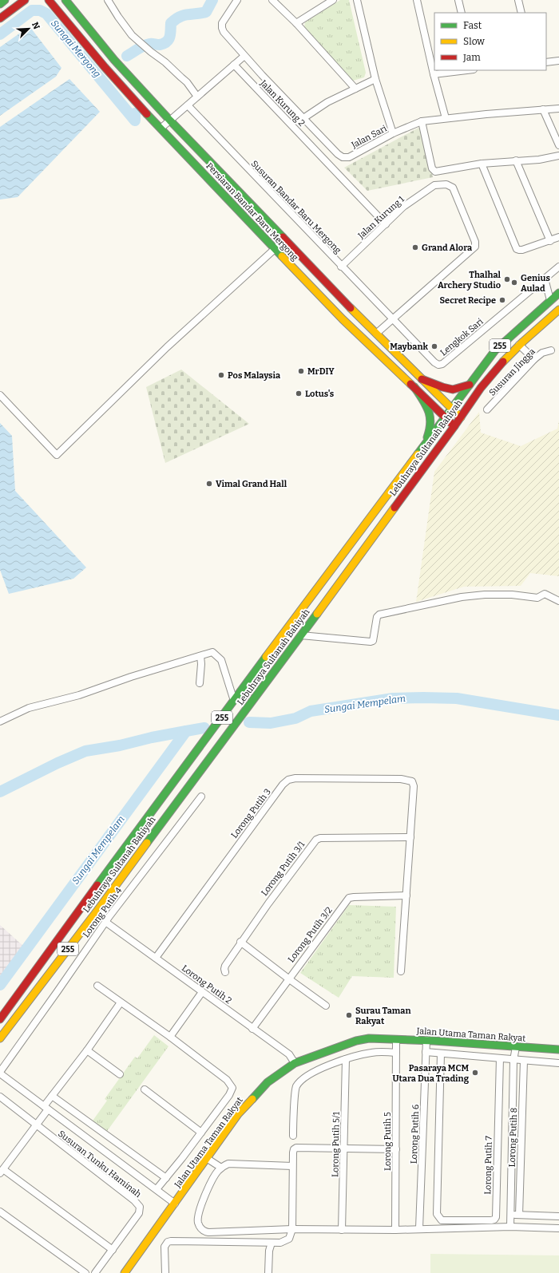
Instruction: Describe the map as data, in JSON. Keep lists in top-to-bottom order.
{
  "streets": {
    "main road": [
      "Persiaran Bandar Baru Mergong",
      "255",
      "Lebuhraya Sultanah Bahiyah",
      "Jalan Utama Taman Rakyat"
    ],
    "street": [
      "Jalan Kurung 2",
      "Jalan Sari",
      "Susuran Bandar Baru Mergong",
      "Jalan Kurung 1",
      "Lengkok Sari",
      "Susuran Jingga",
      "Lorong Putih 3",
      "Lorong Putih 3/1",
      "Lorong Putih 4",
      "Lorong Putih 3/2",
      "Lorong Putih 2",
      "Lorong Putih 6",
      "Lorong Putih 8",
      "Lorong Putih 5",
      "Lorong Putih 5/1",
      "Susuran Tunku Haminah",
      "Lorong Putih 7"
    ]
  },
  "crossings": [
    ["Jalan Kurung 2", "Jalan Kurung 1"],
    ["Susuran Bandar Baru Mergong", "Jalan Kurung 1"],
    ["Susuran Bandar Baru Mergong", "Lengkok Sari"],
    ["Persiaran Bandar Baru Mergong", "Jalan Kurung 1"],
    ["Persiaran Bandar Baru Mergong", "Lebuhraya Sultanah Bahiyah"],
    ["Jalan Kurung 1", "Lengkok Sari"],
    ["Lorong Putih 3", "Lorong Putih 3/1"],
    ["Lorong Putih 3", "Lorong Putih 2"],
    ["Lorong Putih 4", "Lorong Putih 2"],
    ["Lorong Putih 3/2", "Lorong Putih 2"],
    ["Lorong Putih 2", "Jalan Utama Taman Rakyat"],
    ["Jalan Utama Taman Rakyat", "Lorong Putih 6"],
    ["Jalan Utama Taman Rakyat", "Lorong Putih 5"]
  ],
  "water": ["Sungai Mergong", "Sungai Mempelam"],
  "places": [
    "Grand Alora",
    "Thalhal Archery Studio",
    "Genius Aulad",
    "Secret Recipe",
    "Maybank",
    "MrDIY",
    "Pos Malaysia",
    "Lotus's",
    "Vimal Grand Hall",
    "Surau Taman Rakyat",
    "Pasaraya MCM Utara Dua Trading"
  ],
  "legend": ["Fast", "Slow", "Jam"],
  "north": "top right"
}
